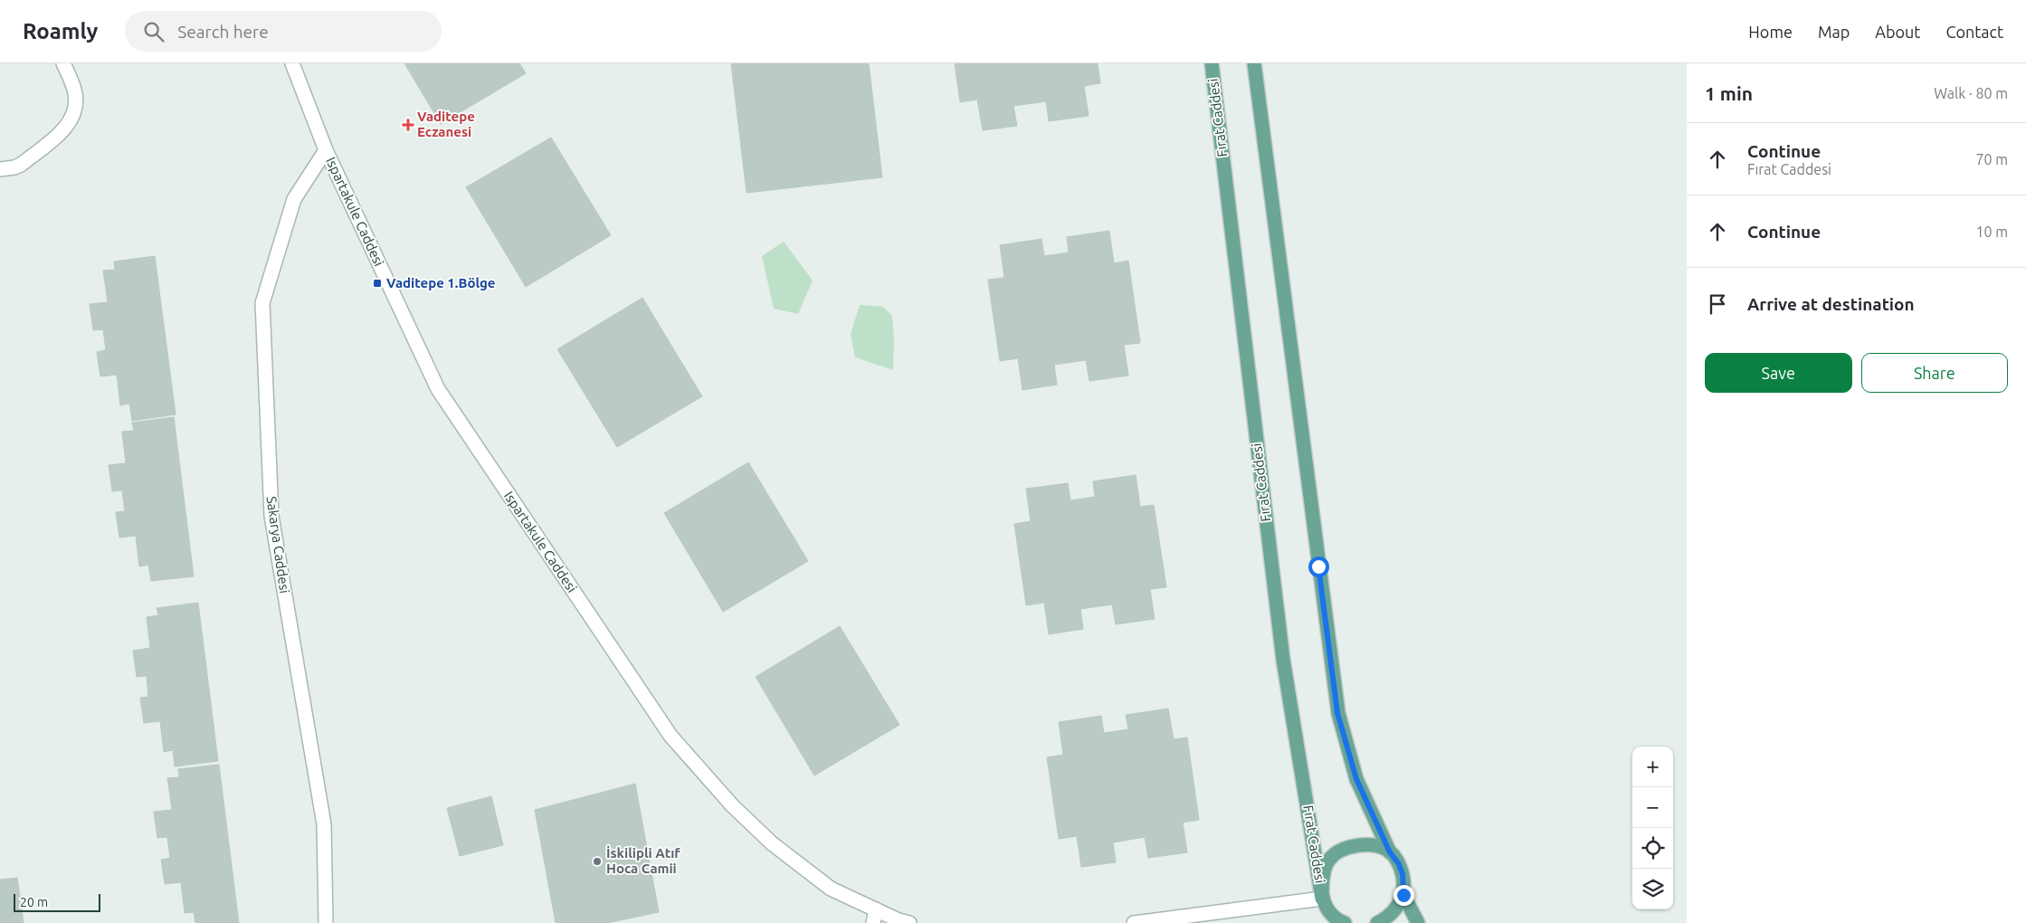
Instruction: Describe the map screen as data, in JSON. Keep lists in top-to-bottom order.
{
  "streets": {
    "main road": ["Fırat Caddesi"],
    "street": ["Ispartakule Caddesi", "Sakarya Caddesi"]
  },
  "crossings": [
    ["Ispartakule Caddesi", "Sakarya Caddesi"]
  ],
  "places": {
    "health": ["Vaditepe Eczanesi"],
    "transit": ["Vaditepe 1.Bölge"],
    "other": ["İskilipli Atıf Hoca Camii"]
  },
  "scale_bar": "20 m",
  "page": {
    "header": "Roamly",
    "search": "Search here",
    "nav": [
      "Home",
      "Map",
      "About",
      "Contact"
    ],
    "heading": ["1 min", "Walk · 80 m"],
    "list": [
      ["Continue", "Fırat Caddesi", "70 m"],
      ["Continue", "10 m"],
      "Arrive at destination"
    ],
    "buttons": ["Save", "Share"],
    "map_buttons": ["+", "−"],
    "scale": "20 m"
  }
}
